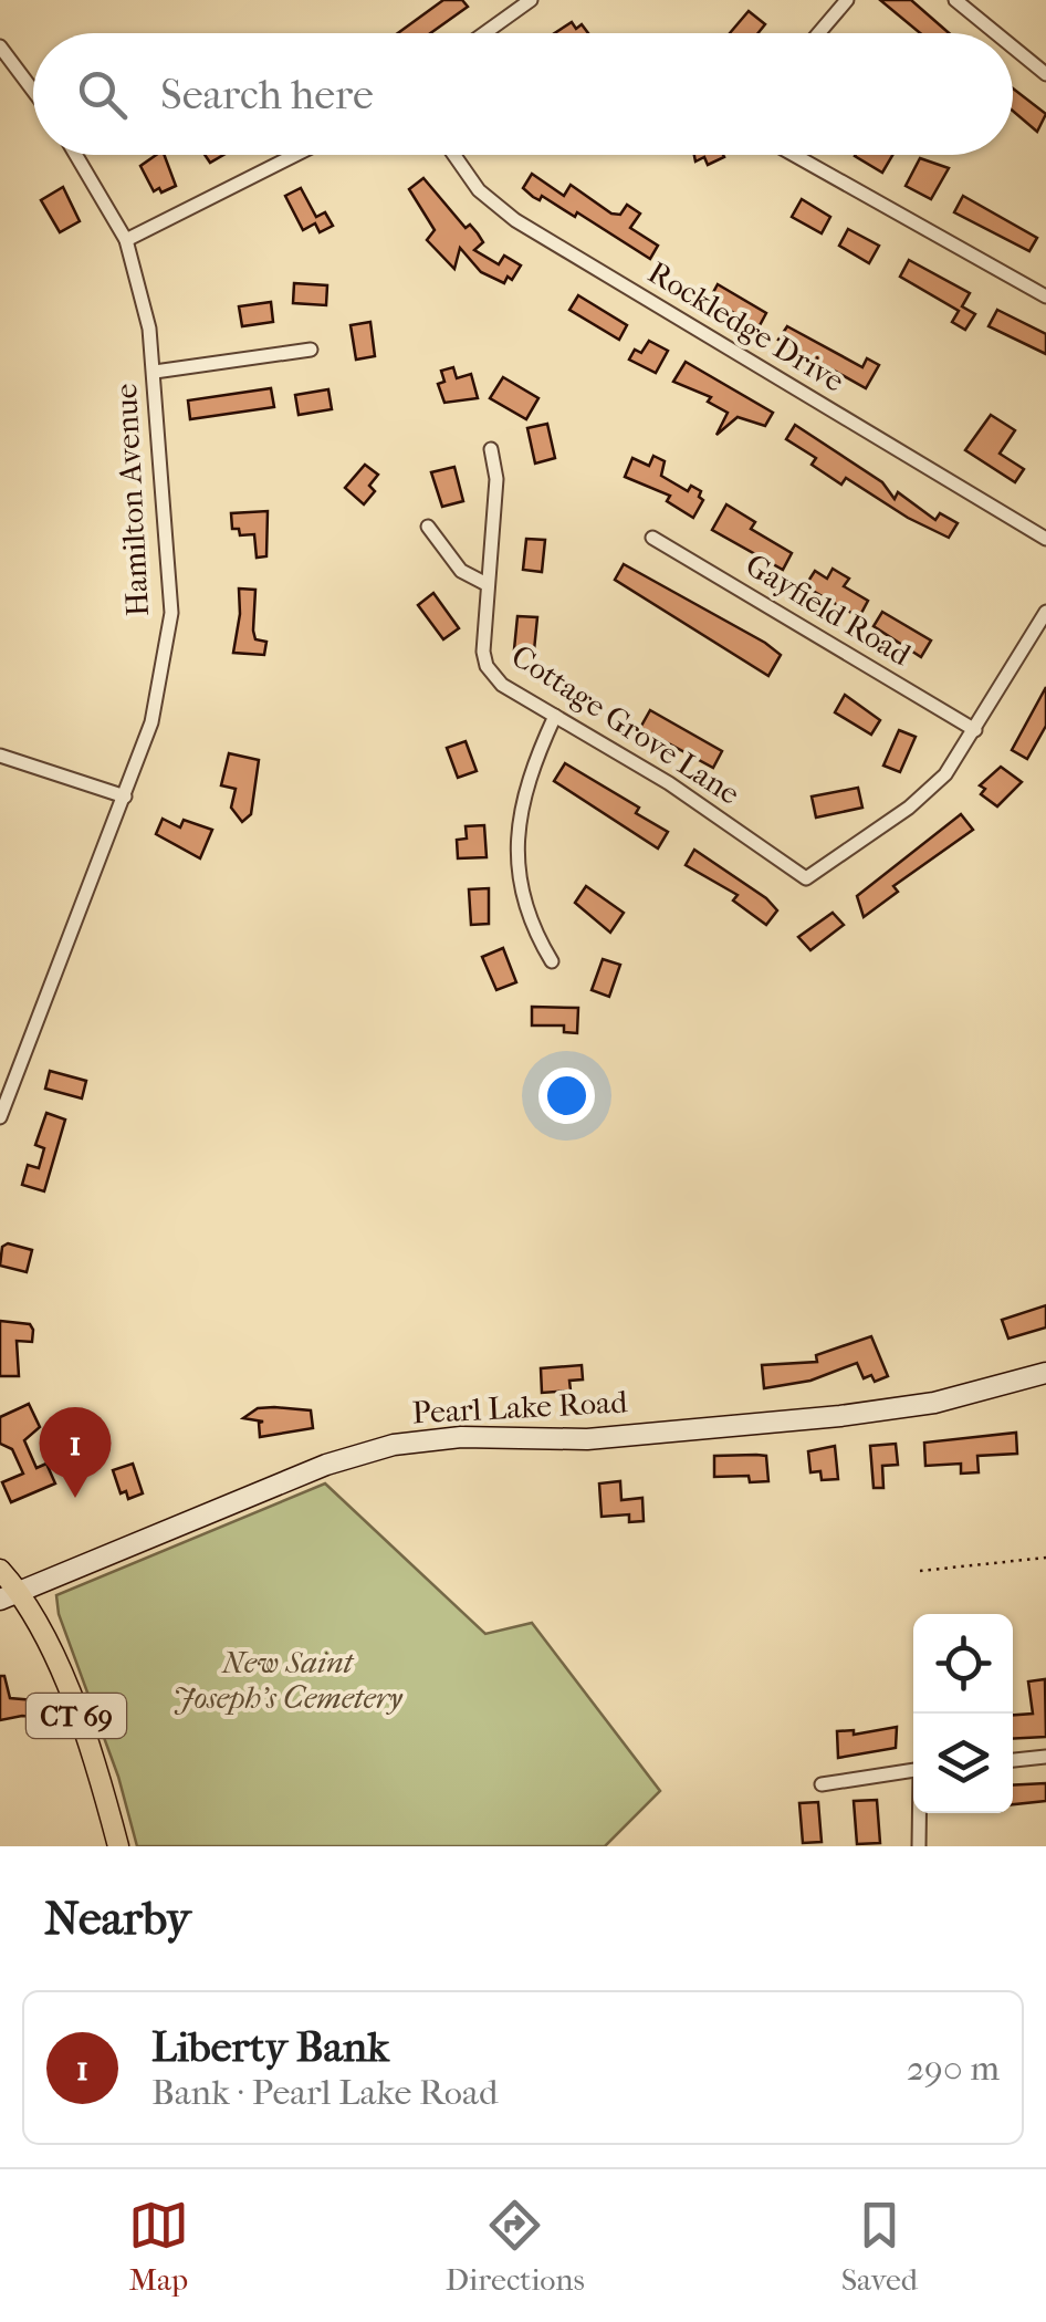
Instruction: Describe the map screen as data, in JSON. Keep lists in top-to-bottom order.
{
  "streets": {
    "main road": ["Pearl Lake Road", "CT 69"],
    "street": [
      "Rockledge Drive",
      "Hamilton Avenue",
      "Gayfield Road",
      "Cottage Grove Lane"
    ]
  },
  "crossings": [
    ["Gayfield Road", "Cottage Grove Lane"],
    ["Pearl Lake Road", "CT 69"]
  ],
  "parks": ["New Saint Joseph's Cemetery"],
  "page": {
    "search": "Search here",
    "pins": "1",
    "heading": "Nearby",
    "list": [
      {
        "mark": "1",
        "name": "Liberty Bank",
        "note": "Bank · Pearl Lake Road",
        "value": "290 m"
      }
    ],
    "nav": ["Map", "Directions", "Saved"]
  }
}
